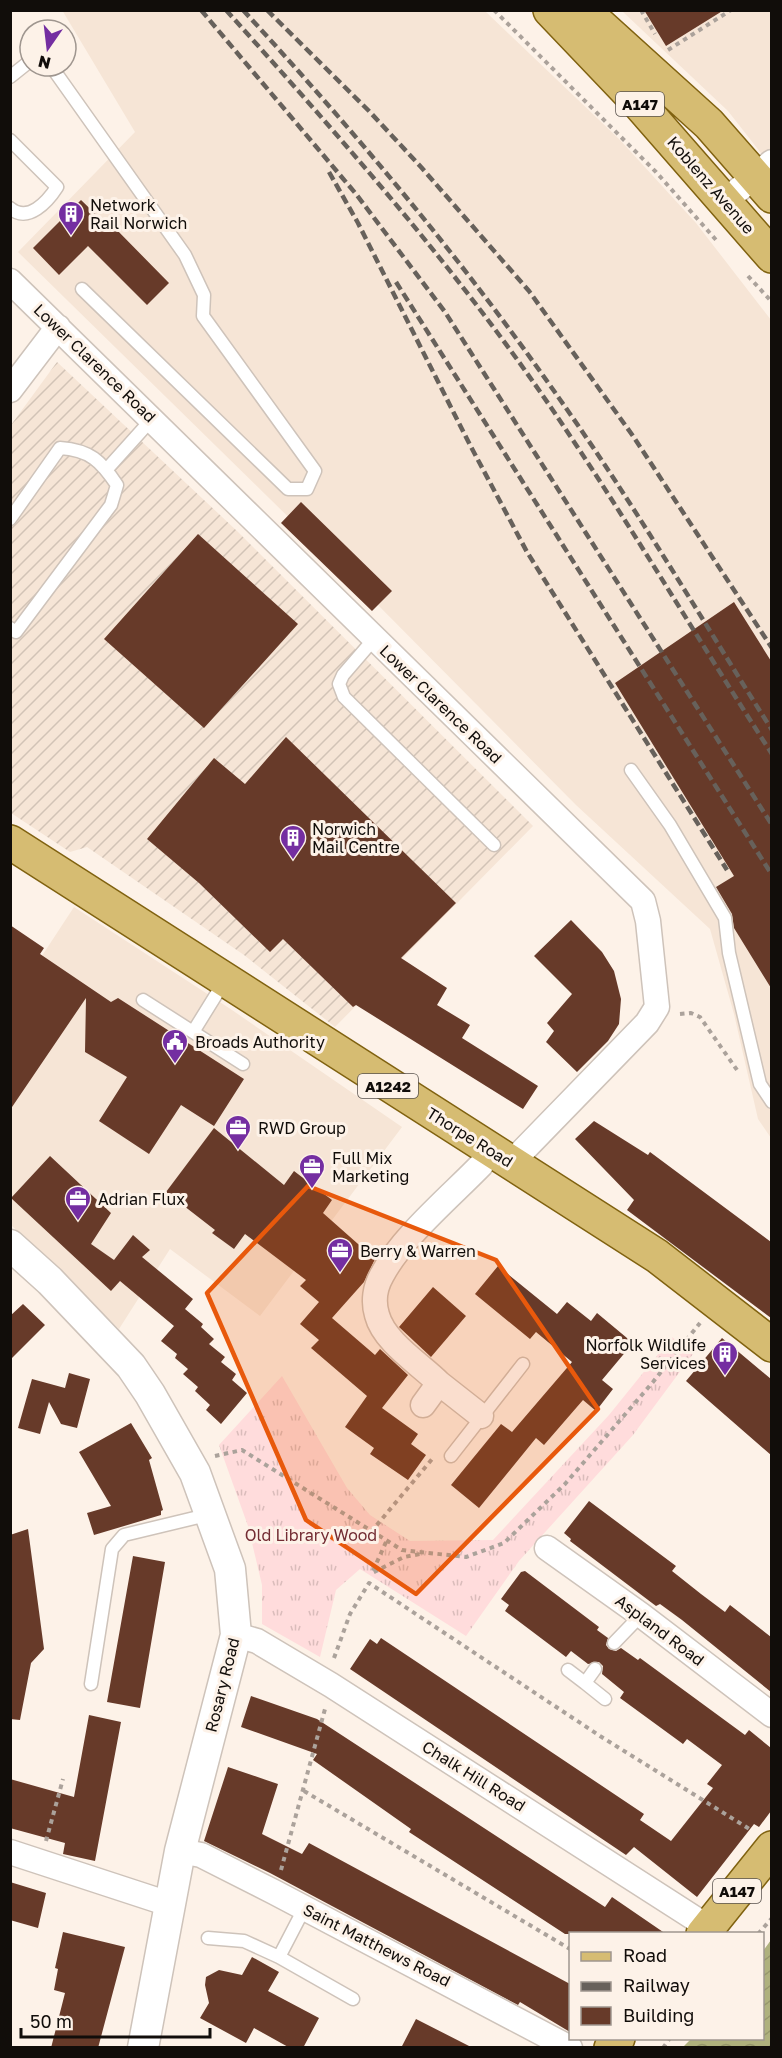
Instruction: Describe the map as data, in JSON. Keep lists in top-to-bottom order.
{
  "streets": {
    "main road": [
      "A147",
      "Koblenz Avenue",
      "A1242",
      "Thorpe Road"
    ],
    "street": [
      "Lower Clarence Road",
      "Aspland Road",
      "Rosary Road",
      "Chalk Hill Road",
      "Saint Matthews Road"
    ]
  },
  "crossings": [
    ["A147", "Chalk Hill Road"],
    ["Lower Clarence Road", "Thorpe Road"],
    ["Rosary Road", "Chalk Hill Road"],
    ["Rosary Road", "Saint Matthews Road"]
  ],
  "parks": ["Old Library Wood"],
  "places": {
    "building": ["Network Rail Norwich", "Norwich Mail Centre", "Norfolk Wildlife Services"],
    "public building": ["Broads Authority"],
    "office": [
      "RWD Group",
      "Full Mix Marketing",
      "Adrian Flux",
      "Berry & Warren"
    ]
  },
  "legend": ["Road", "Railway", "Building"],
  "scale_bar": "50 m",
  "north": "bottom"
}
